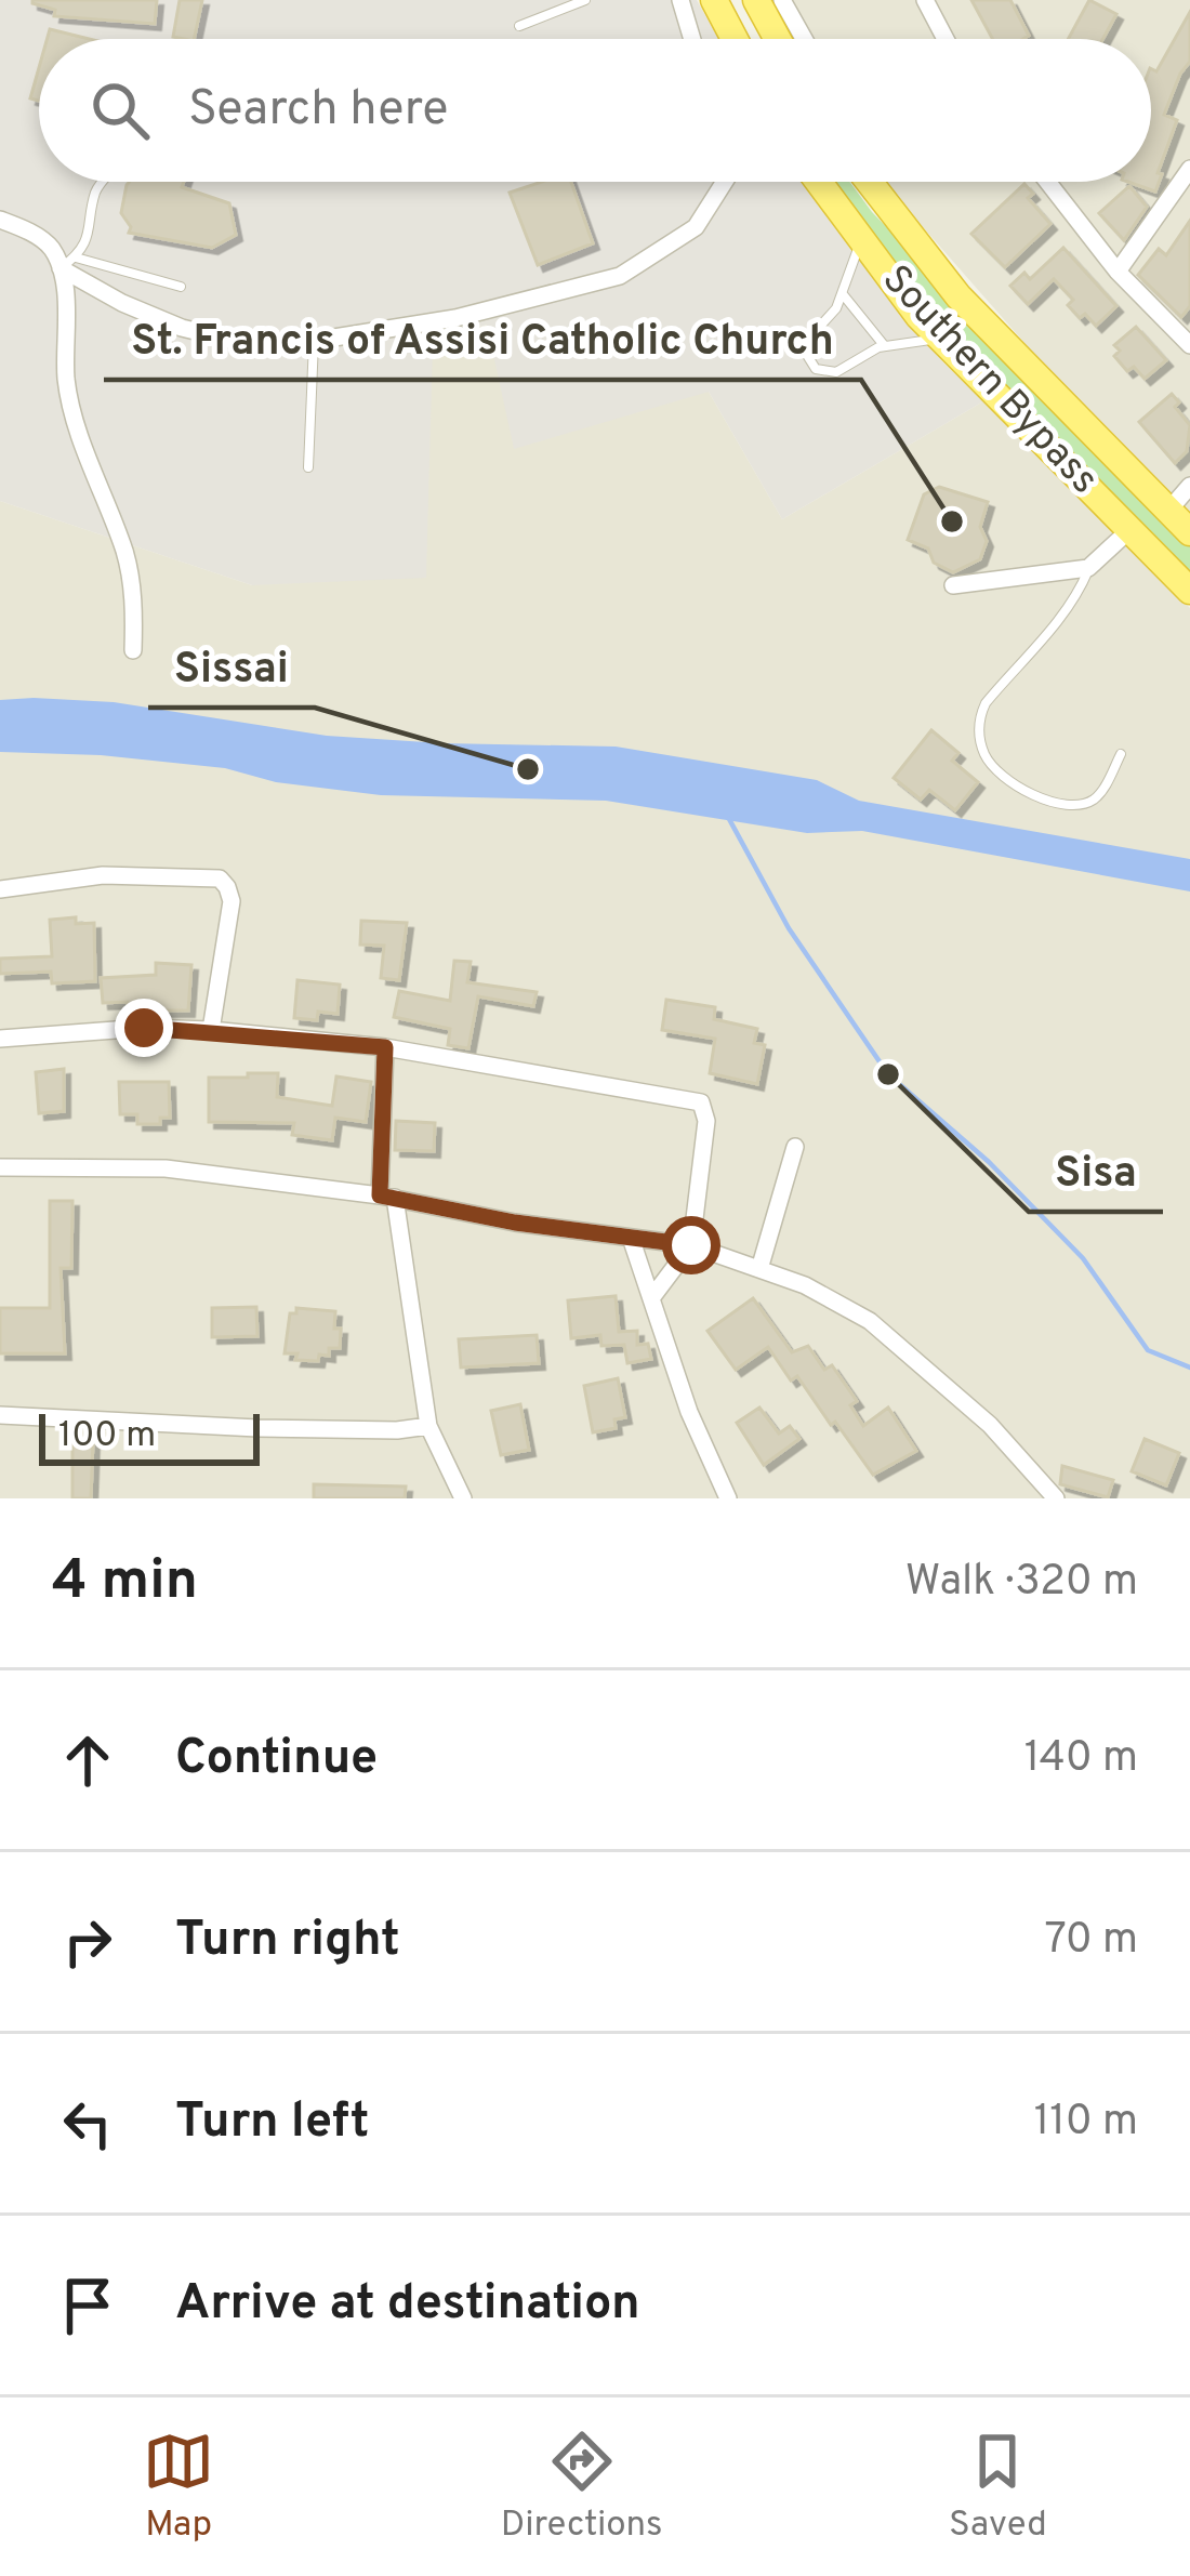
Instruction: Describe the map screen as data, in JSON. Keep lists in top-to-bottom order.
{
  "streets": {
    "highway": ["Southern Bypass"]
  },
  "places": ["St. Francis of Assisi Catholic Church", "Sissai", "Sisa"],
  "scale_bar": "100 m",
  "page": {
    "search": "Search here",
    "scale": "100 m",
    "heading": ["4 min", "Walk · 320 m"],
    "list": [
      ["Continue", "140 m"],
      ["Turn right", "70 m"],
      ["Turn left", "110 m"],
      "Arrive at destination"
    ],
    "nav": ["Map", "Directions", "Saved"]
  }
}
